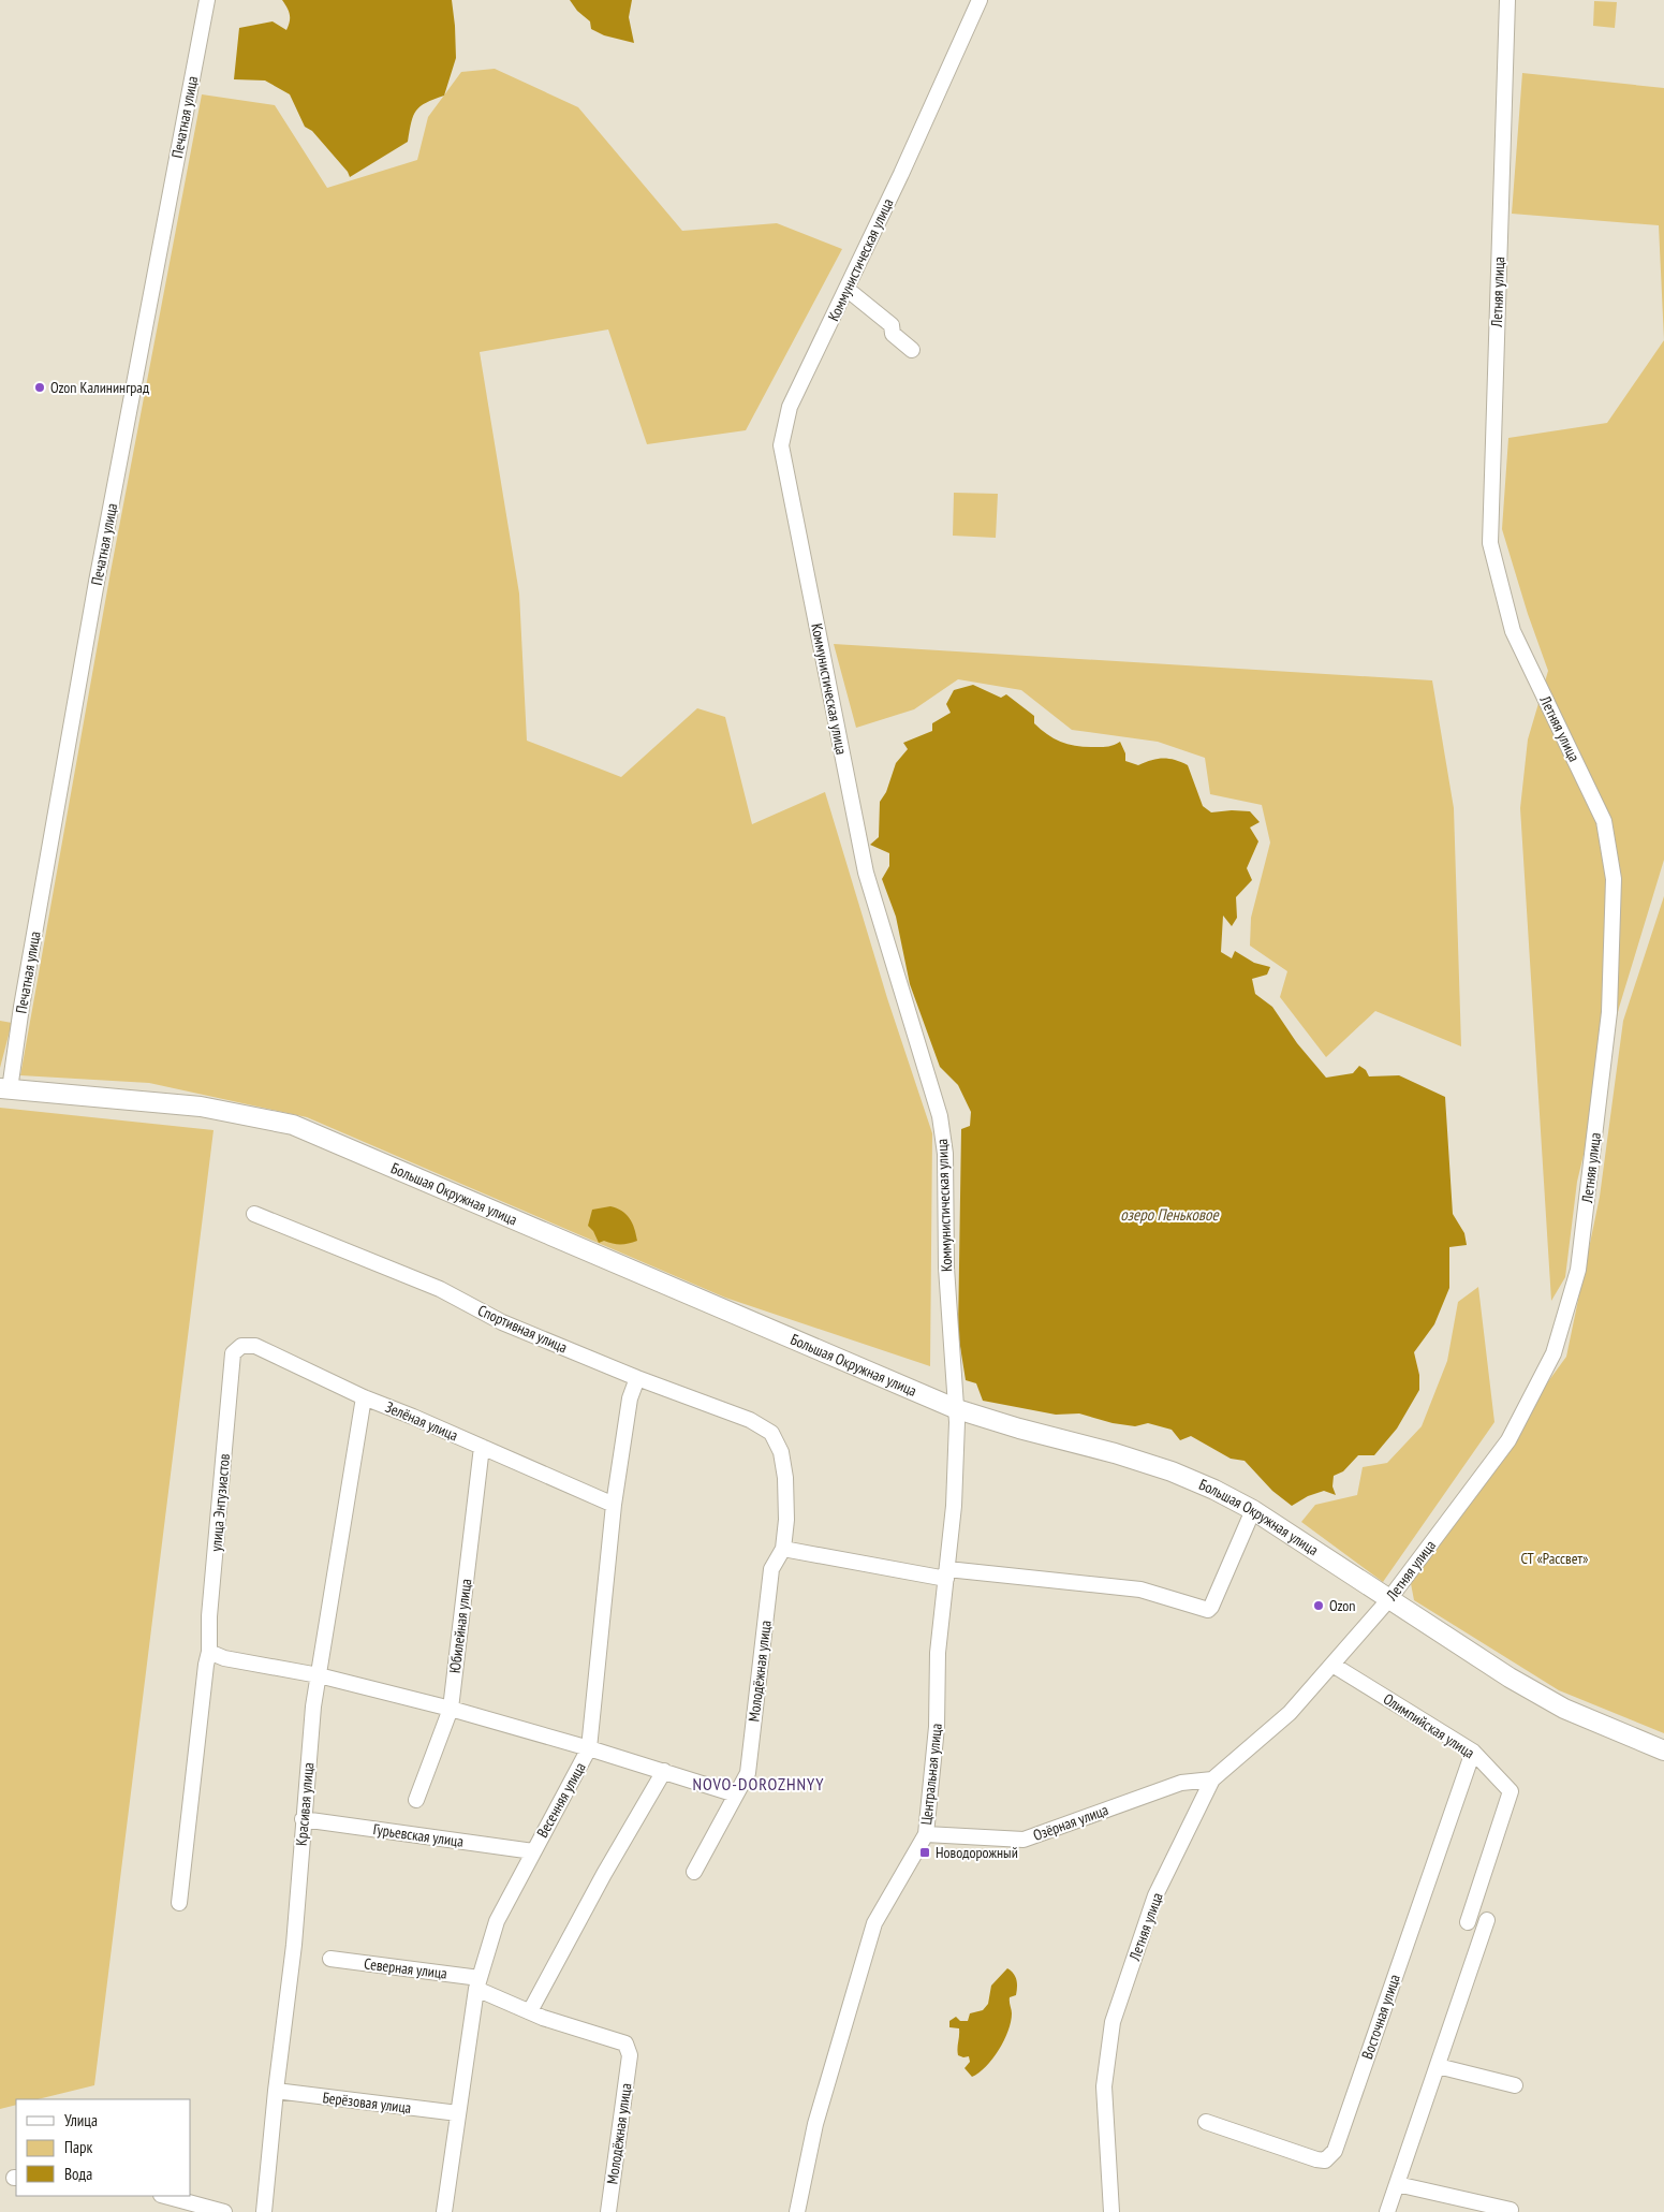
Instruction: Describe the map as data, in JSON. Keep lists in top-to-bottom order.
{
  "streets": {
    "main road": ["Большая Окружная улица"],
    "street": [
      "Печатная улица",
      "Коммунистическая улица",
      "Летняя улица",
      "Спортивная улица",
      "Зелёная улица",
      "улица Энтузиастов",
      "Юбилейная улица",
      "Молодёжная улица",
      "Олимпийская улица",
      "Центральная улица",
      "Весенняя улица",
      "Красивая улица",
      "Озёрная улица",
      "Гурьевская улица",
      "Северная улица",
      "Восточная улица",
      "Берёзовая улица"
    ]
  },
  "crossings": [
    ["Печатная улица", "Большая Окружная улица"],
    ["Коммунистическая улица", "Большая Окружная улица"],
    ["Коммунистическая улица", "Центральная улица"],
    ["Летняя улица", "Большая Окружная улица"],
    ["Летняя улица", "Олимпийская улица"],
    ["Летняя улица", "Озёрная улица"],
    ["Большая Окружная улица", "Центральная улица"],
    ["Спортивная улица", "Молодёжная улица"],
    ["Спортивная улица", "Весенняя улица"],
    ["Зелёная улица", "улица Энтузиастов"],
    ["Зелёная улица", "Юбилейная улица"],
    ["Зелёная улица", "Весенняя улица"],
    ["Зелёная улица", "Красивая улица"],
    ["Молодёжная улица", "Северная улица"],
    ["Олимпийская улица", "Восточная улица"],
    ["Центральная улица", "Озёрная улица"],
    ["Весенняя улица", "Гурьевская улица"],
    ["Весенняя улица", "Северная улица"],
    ["Весенняя улица", "Берёзовая улица"],
    ["Красивая улица", "Гурьевская улица"],
    ["Красивая улица", "Берёзовая улица"]
  ],
  "districts": ["NOVO-DOROZHNYY"],
  "water": ["озеро Пеньковое"],
  "parks": ["СТ «Рассвет»"],
  "places": {
    "other": ["Ozon Калининград", "Ozon"],
    "transit": ["Новодорожный"]
  },
  "legend": ["Улица", "Парк", "Вода"]
}
